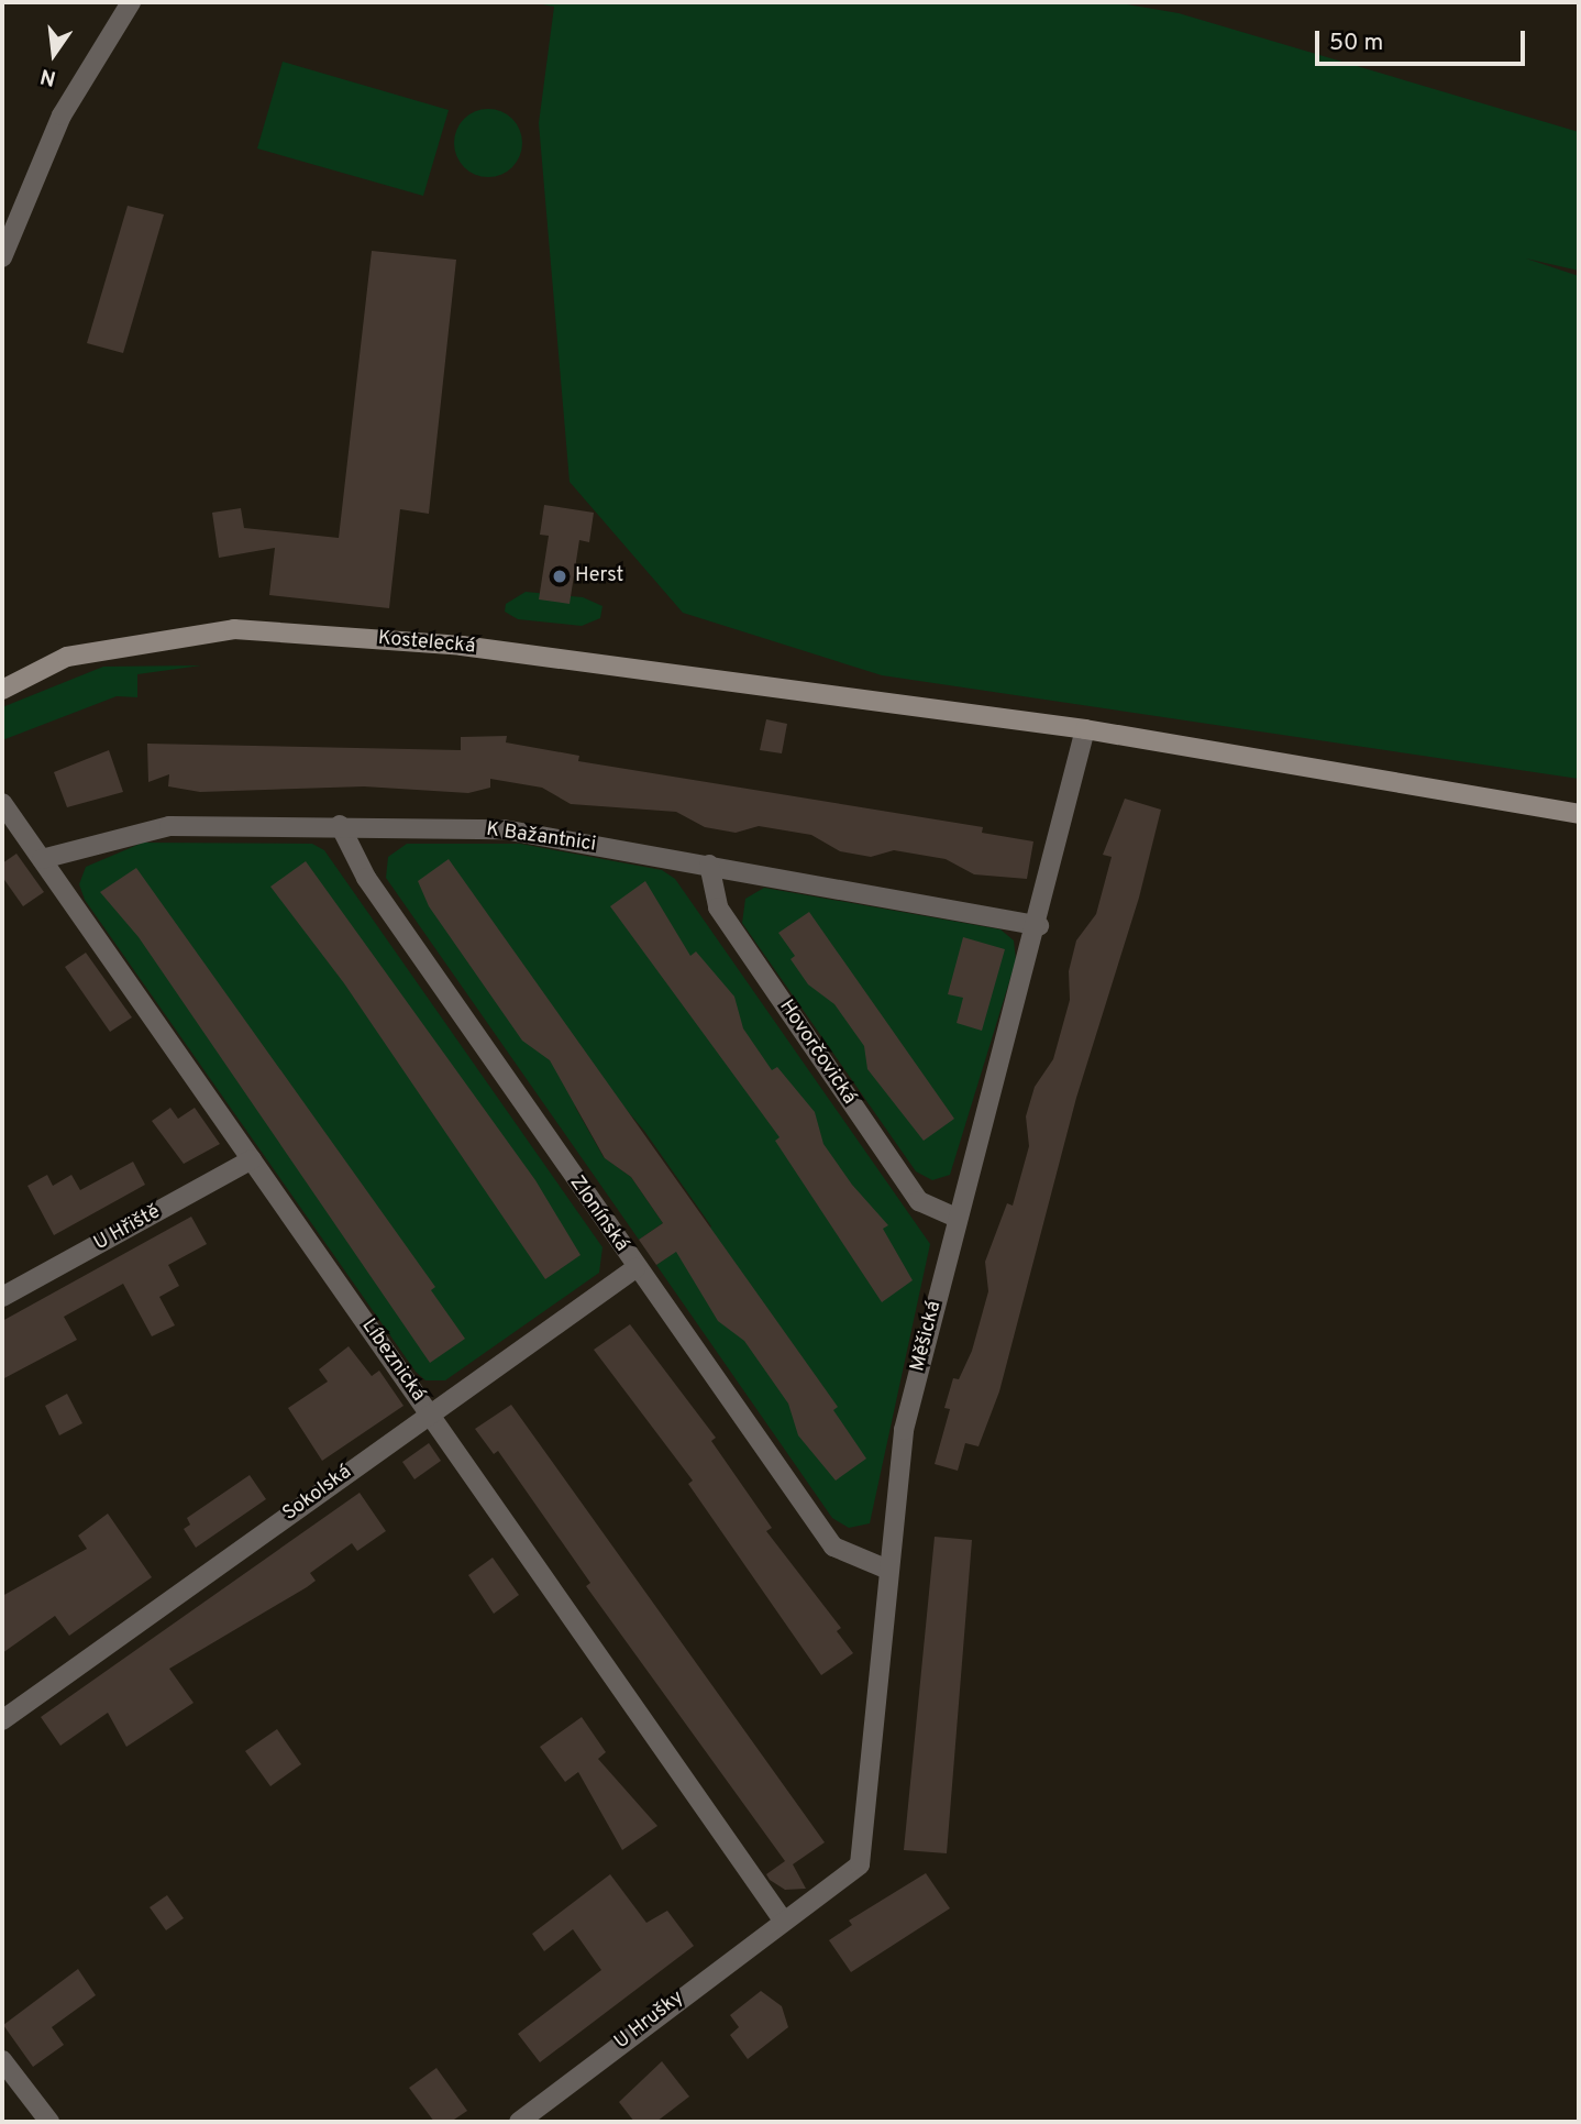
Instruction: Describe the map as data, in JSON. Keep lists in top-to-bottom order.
{
  "streets": {
    "main road": ["Kostelecká"],
    "street": [
      "K Bažantnici",
      "Hovorčovická",
      "Zlonínská",
      "U Hřiště",
      "Měšická",
      "Líbeznická",
      "Sokolská",
      "U Hrušky"
    ]
  },
  "crossings": [
    ["Kostelecká", "Měšická"],
    ["K Bažantnici", "Hovorčovická"],
    ["K Bažantnici", "Zlonínská"],
    ["K Bažantnici", "Měšická"],
    ["K Bažantnici", "Líbeznická"],
    ["Hovorčovická", "Měšická"],
    ["Zlonínská", "Měšická"],
    ["Zlonínská", "Sokolská"],
    ["U Hřiště", "Líbeznická"],
    ["Měšická", "Líbeznická"],
    ["Měšická", "U Hrušky"],
    ["Líbeznická", "Sokolská"],
    ["Líbeznická", "U Hrušky"]
  ],
  "places": ["Herst"],
  "scale_bar": "50 m",
  "north": "bottom"
}
